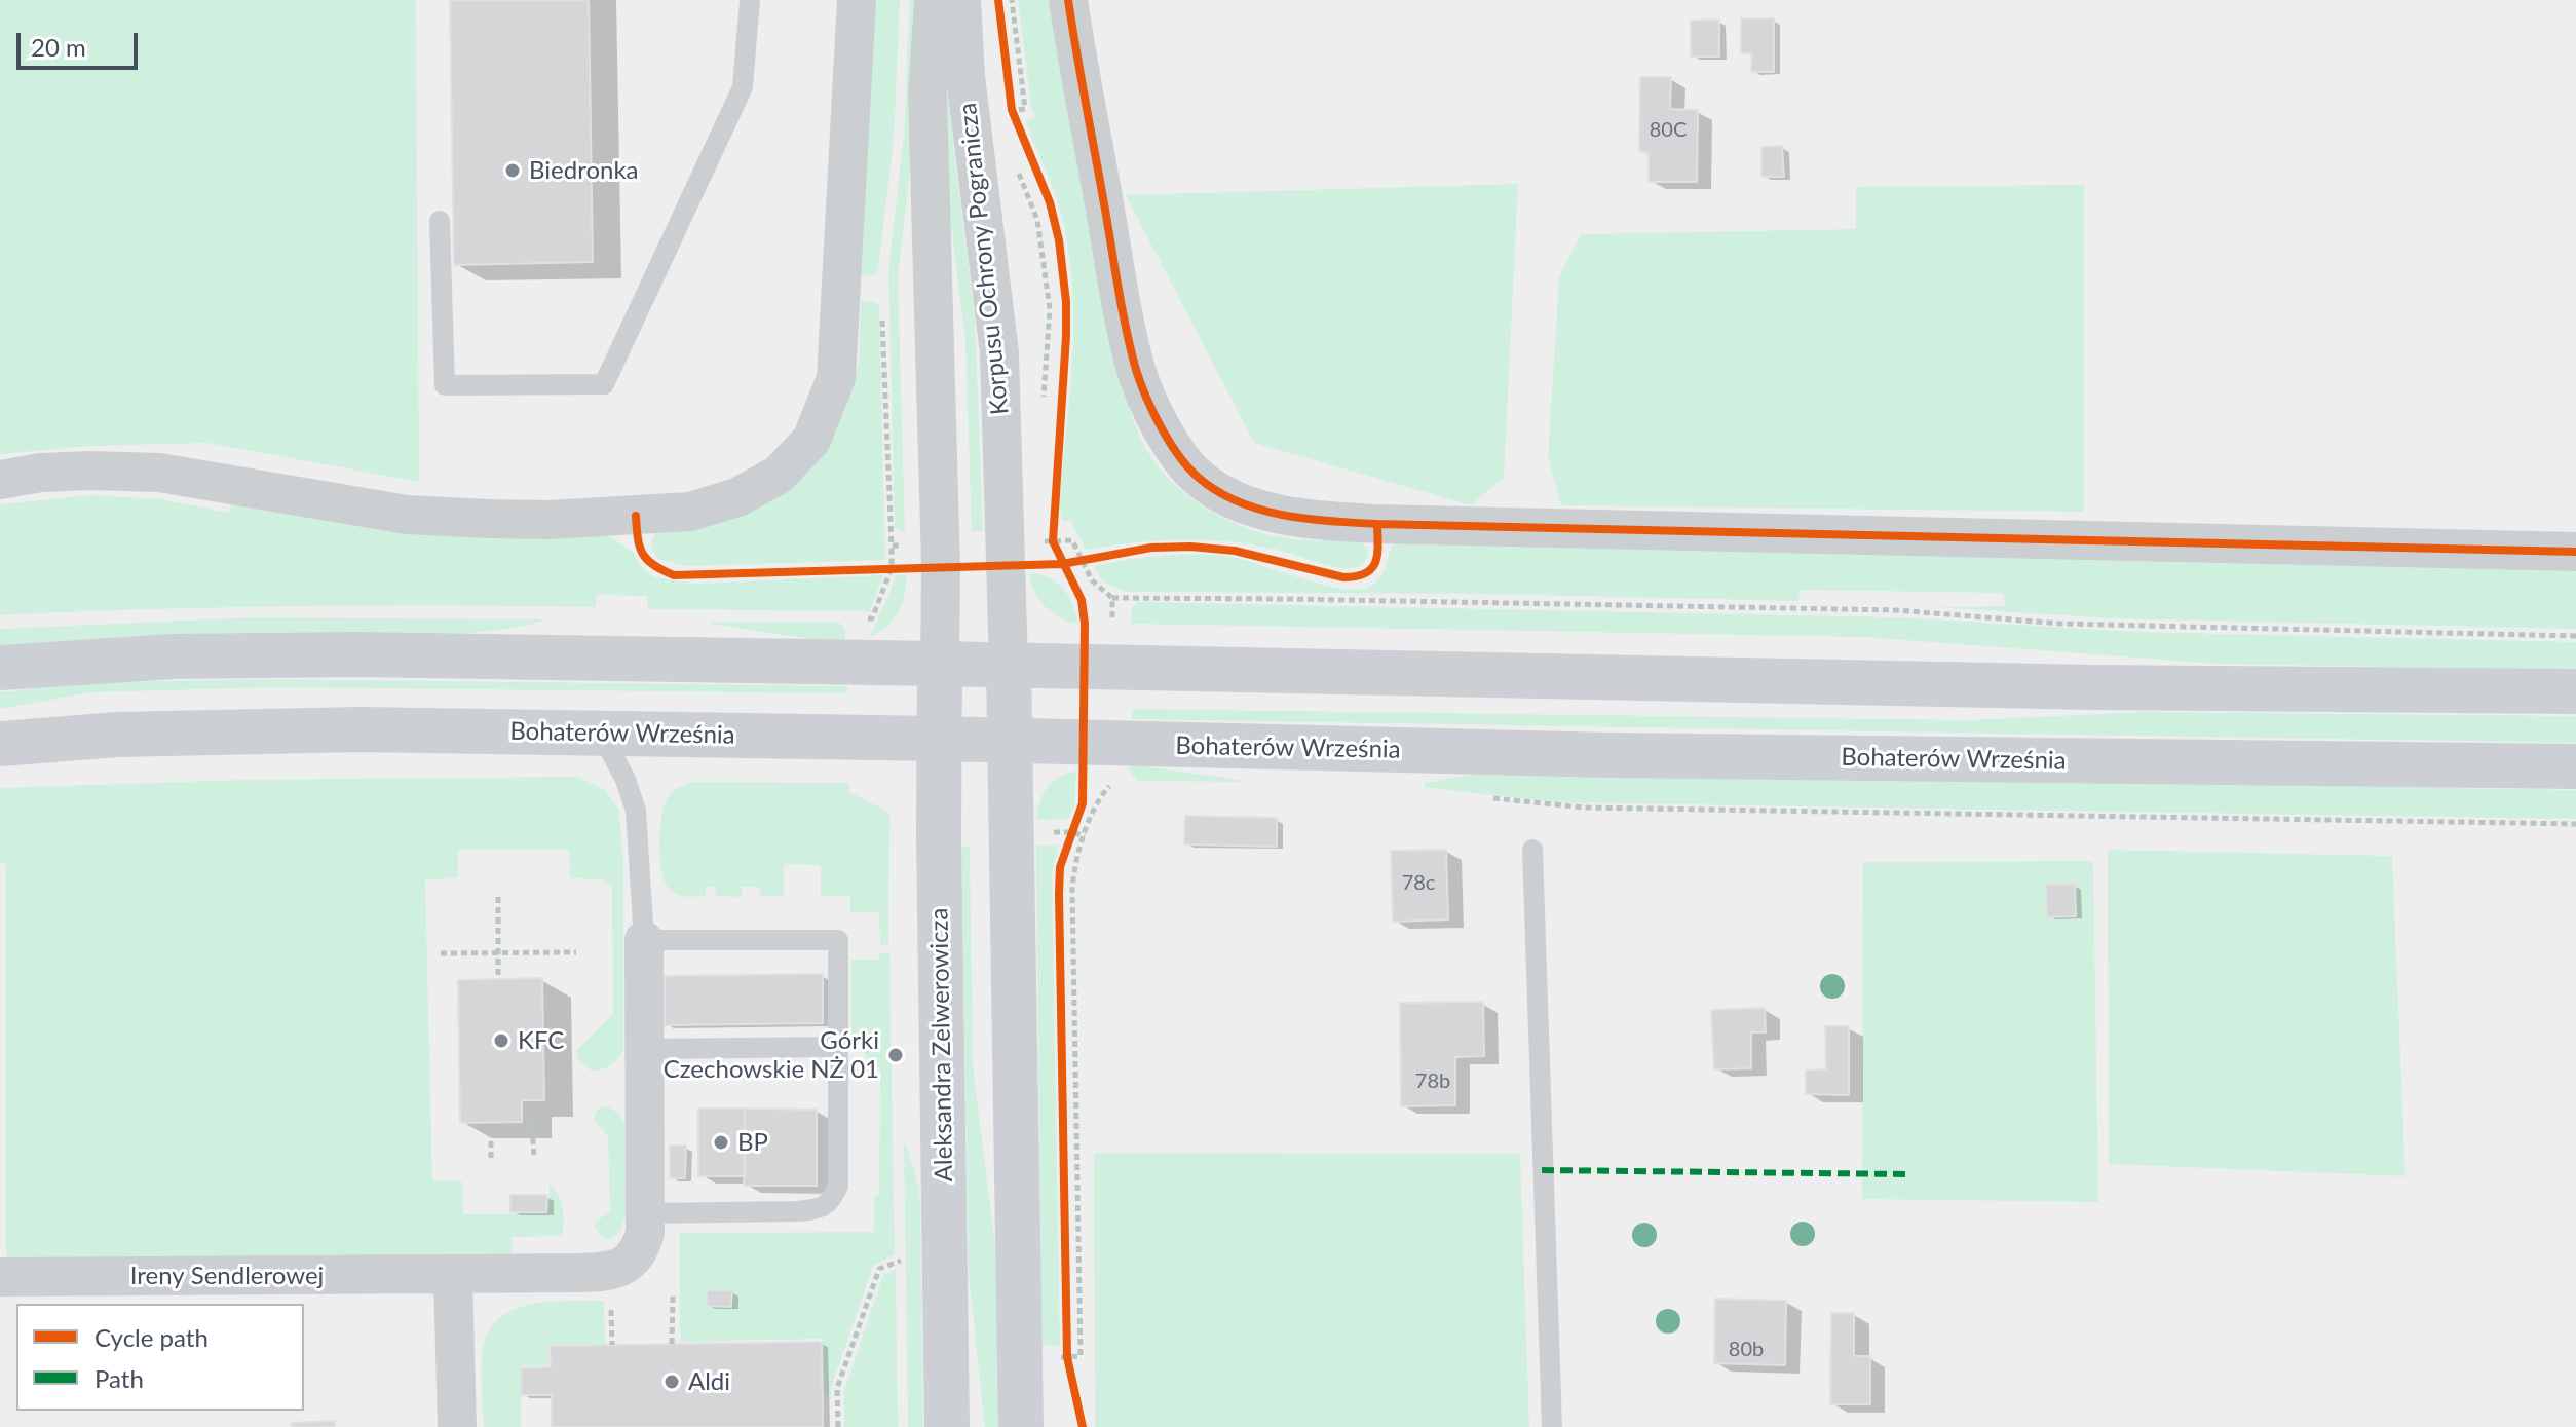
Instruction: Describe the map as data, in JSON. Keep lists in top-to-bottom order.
{
  "streets": {
    "main road": ["Bohaterów Września", "Aleksandra Zelwerowicza"],
    "street": ["Korpusu Ochrony Pogranicza", "Ireny Sendlerowej"]
  },
  "crossings": [
    ["Korpusu Ochrony Pogranicza", "Aleksandra Zelwerowicza"],
    ["Bohaterów Września", "Aleksandra Zelwerowicza"]
  ],
  "places": [
    "Biedronka",
    "KFC",
    "Górki Czechowskie NŻ 01",
    "BP",
    "Aldi"
  ],
  "house_numbers": [
    "80C",
    "78c",
    "78b",
    "80b"
  ],
  "legend": ["Cycle path", "Path"],
  "scale_bar": "20 m"
}
